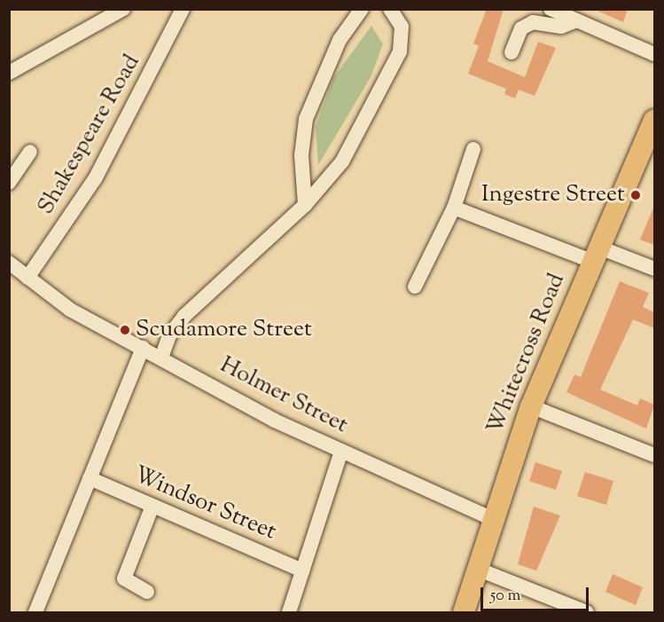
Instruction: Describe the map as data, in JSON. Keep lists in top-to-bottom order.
{
  "streets": {
    "highway": ["Whitecross Road"],
    "street": ["Shakespeare Road", "Holmer Street", "Windsor Street"]
  },
  "crossings": [
    ["Shakespeare Road", "Holmer Street"],
    ["Whitecross Road", "Holmer Street"]
  ],
  "places": ["Ingestre Street", "Scudamore Street"],
  "scale_bar": "50 m"
}
